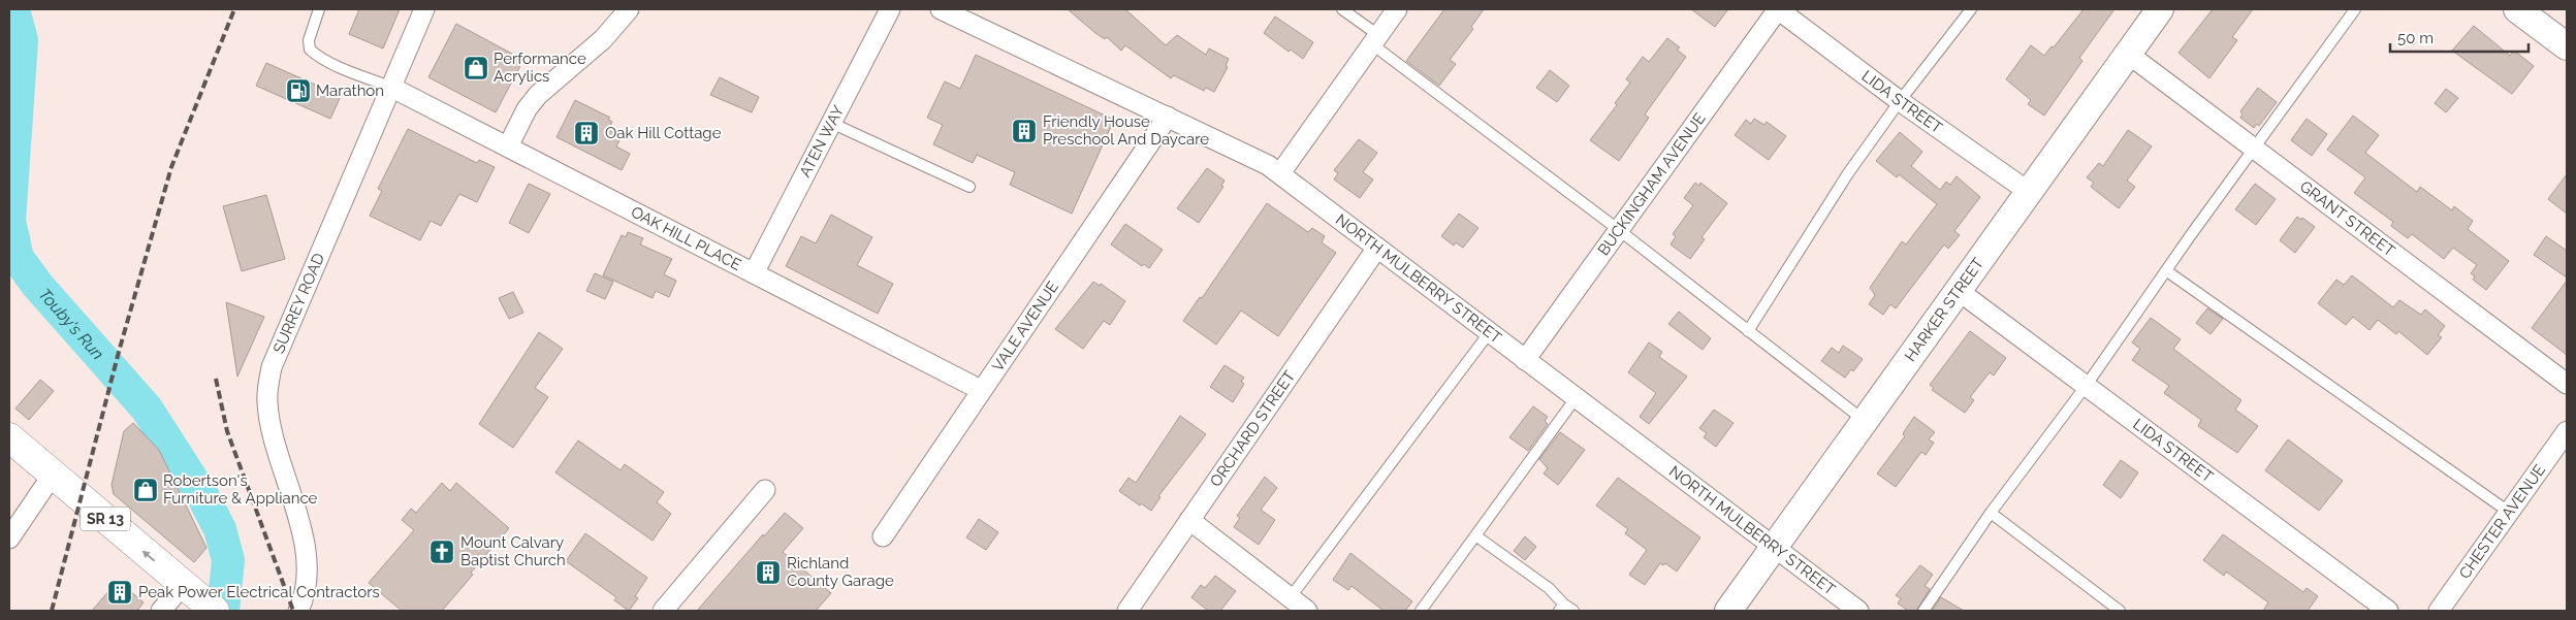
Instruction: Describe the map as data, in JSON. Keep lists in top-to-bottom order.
{
  "streets": {
    "highway": ["SR 13"],
    "street": [
      "LIDA STREET",
      "ATEN WAY",
      "BUCKINGHAM AVENUE",
      "GRANT STREET",
      "OAK HILL PLACE",
      "NORTH MULBERRY STREET",
      "SURREY ROAD",
      "HARKER STREET",
      "VALE AVENUE",
      "ORCHARD STREET",
      "CHESTER AVENUE"
    ]
  },
  "crossings": [
    ["LIDA STREET", "BUCKINGHAM AVENUE"],
    ["LIDA STREET", "HARKER STREET"],
    ["ATEN WAY", "OAK HILL PLACE"],
    ["BUCKINGHAM AVENUE", "NORTH MULBERRY STREET"],
    ["GRANT STREET", "HARKER STREET"],
    ["OAK HILL PLACE", "SURREY ROAD"],
    ["OAK HILL PLACE", "VALE AVENUE"],
    ["NORTH MULBERRY STREET", "HARKER STREET"],
    ["NORTH MULBERRY STREET", "VALE AVENUE"],
    ["NORTH MULBERRY STREET", "ORCHARD STREET"]
  ],
  "water": ["Touby's Run"],
  "places": {
    "shop": ["Performance Acrylics", "Robertson's Furniture & Appliance"],
    "fuel station": ["Marathon"],
    "building": [
      "Friendly House Preschool And Daycare",
      "Oak Hill Cottage",
      "Richland County Garage",
      "Peak Power Electrical Contractors"
    ],
    "church": ["Mount Calvary Baptist Church"]
  },
  "scale_bar": "50 m"
}
